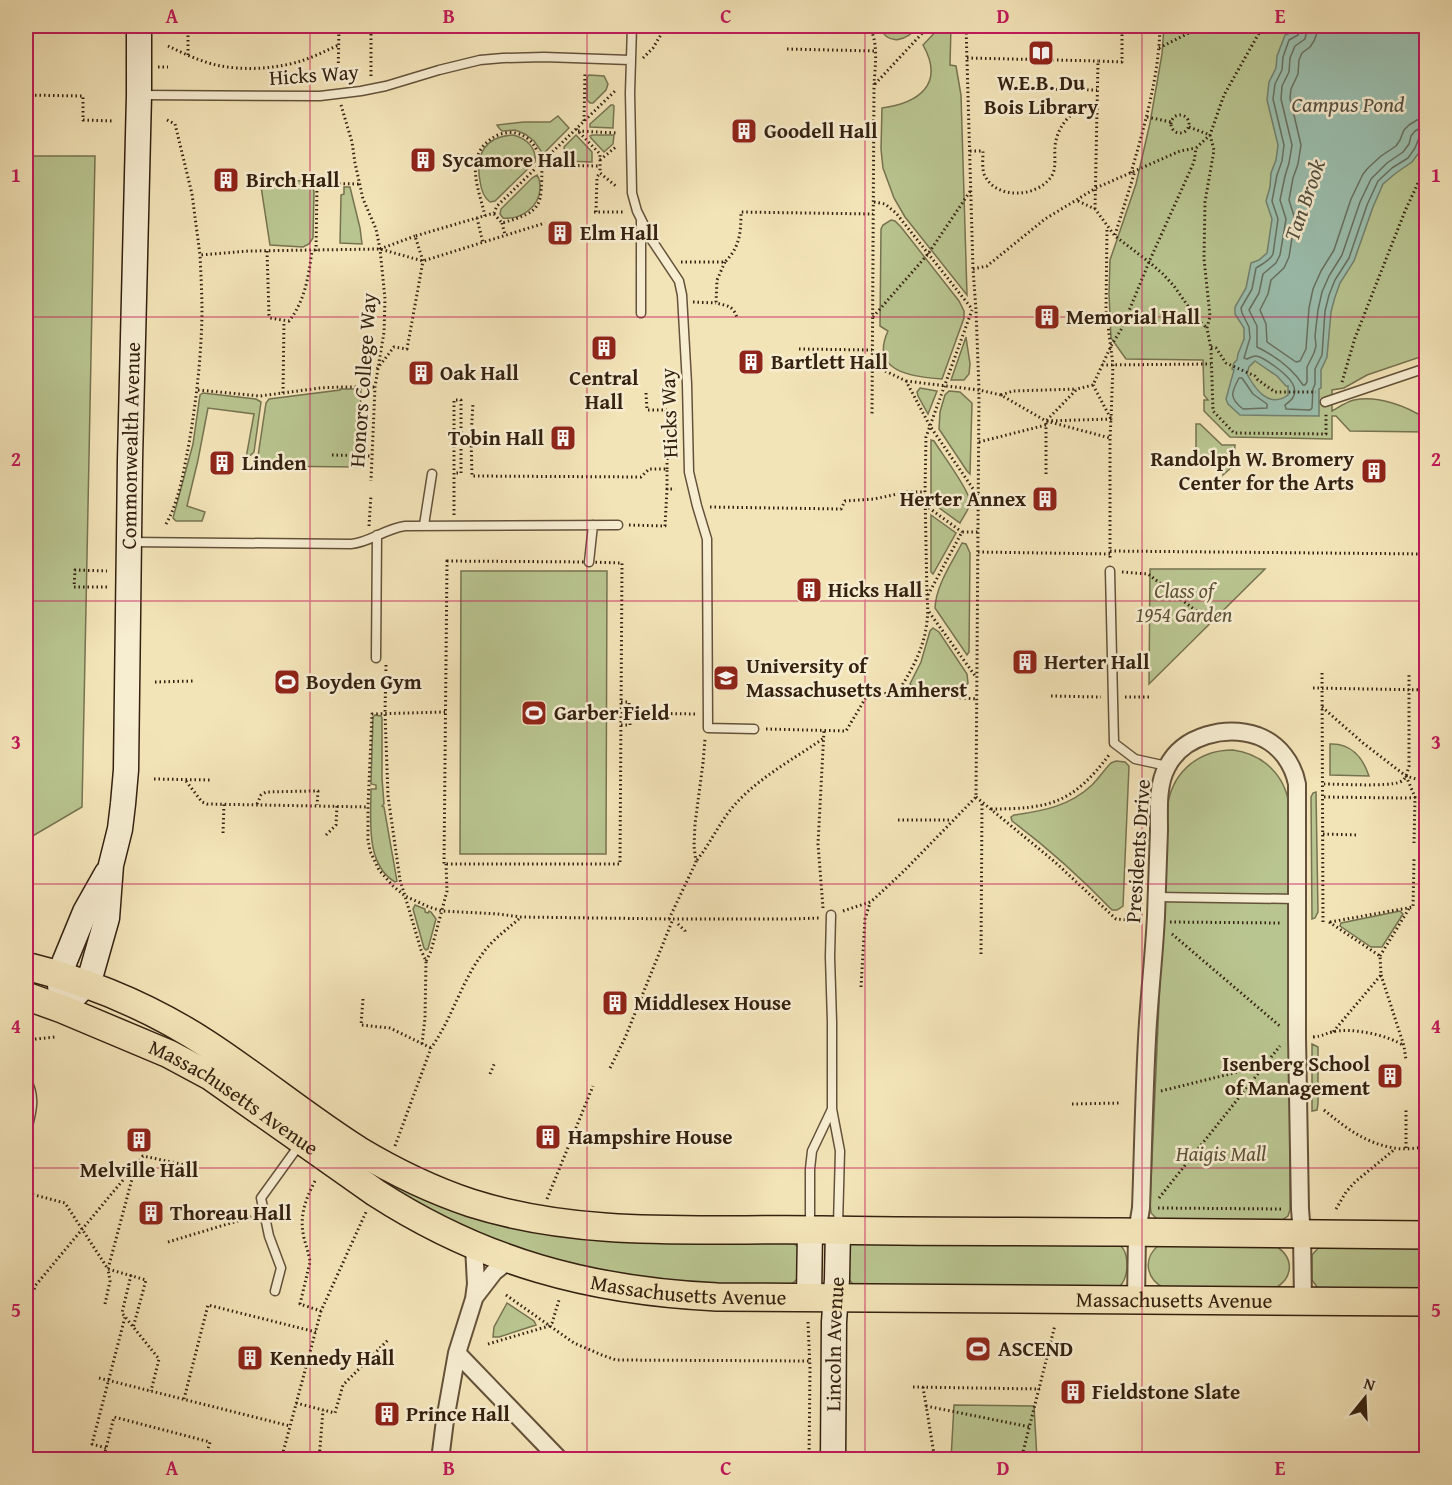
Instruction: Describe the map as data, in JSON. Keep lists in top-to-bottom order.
{
  "streets": {
    "main road": ["Commonwealth Avenue", "Massachusetts Avenue", "Lincoln Avenue"],
    "street": ["Presidents Drive"],
    "lane": ["Hicks Way"],
    "path": ["Honors College Way"]
  },
  "crossings": [
    ["Hicks Way", "Commonwealth Avenue"],
    ["Commonwealth Avenue", "Massachusetts Avenue"],
    ["Presidents Drive", "Massachusetts Avenue"],
    ["Massachusetts Avenue", "Lincoln Avenue"]
  ],
  "water": ["Campus Pond", "Tan Brook"],
  "parks": ["Class of 1954 Garden", "Haigis Mall"],
  "places": {
    "library": ["W.E.B. Du Bois Library"],
    "building": [
      "Goodell Hall",
      "Sycamore Hall",
      "Birch Hall",
      "Elm Hall",
      "Memorial Hall",
      "Central Hall",
      "Bartlett Hall",
      "Oak Hall",
      "Tobin Hall",
      "Linden",
      "Randolph W. Bromery Center for the Arts",
      "Herter Annex",
      "Hicks Hall",
      "Herter Hall",
      "Middlesex House",
      "Isenberg School of Management",
      "Hampshire House",
      "Melville Hall",
      "Thoreau Hall",
      "Kennedy Hall",
      "Fieldstone Slate",
      "Prince Hall"
    ],
    "school or university": ["University of Massachusetts Amherst"],
    "sports": ["Boyden Gym", "Garber Field", "ASCEND"]
  },
  "north": "top",
  "grid": {
    "columns": [
      "A",
      "B",
      "C",
      "D",
      "E"
    ],
    "rows": [
      "1",
      "2",
      "3",
      "4",
      "5"
    ]
  }
}
